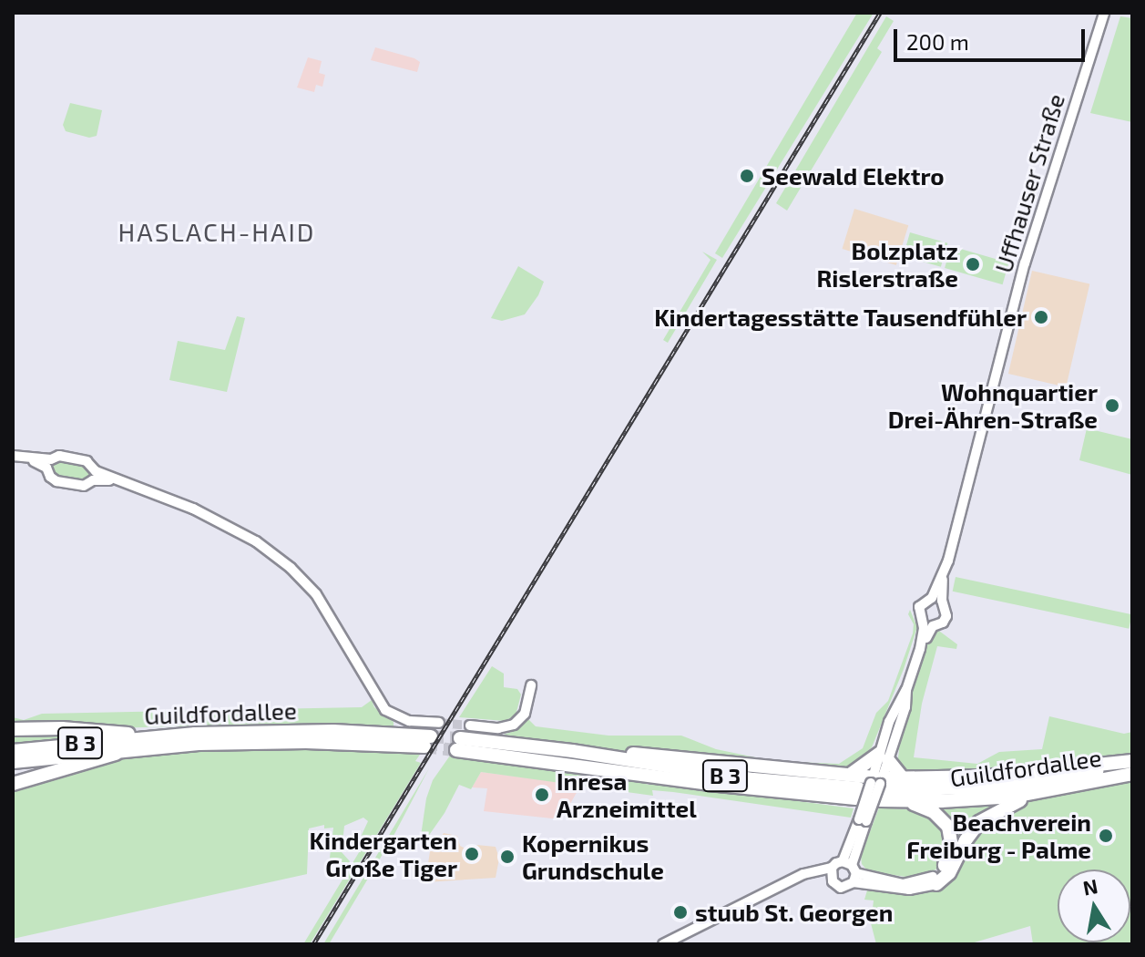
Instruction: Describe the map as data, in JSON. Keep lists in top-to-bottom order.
{
  "streets": {
    "highway": ["Guildfordallee", "B 3"],
    "street": ["Uffhauser Straße"]
  },
  "crossings": [
    ["Uffhauser Straße", "Guildfordallee"],
    ["Guildfordallee", "B 3"]
  ],
  "districts": ["HASLACH-HAID"],
  "places": [
    "Seewald Elektro",
    "Bolzplatz Rislerstraße",
    "Kindertagesstätte Tausendfühler",
    "Wohnquartier Drei-Ähren-Straße",
    "Inresa Arzneimittel",
    "Beachverein Freiburg - Palme",
    "Kindergarten Große Tiger",
    "Kopernikus Grundschule",
    "stuub St. Georgen"
  ],
  "scale_bar": "200 m",
  "north": "top"
}
